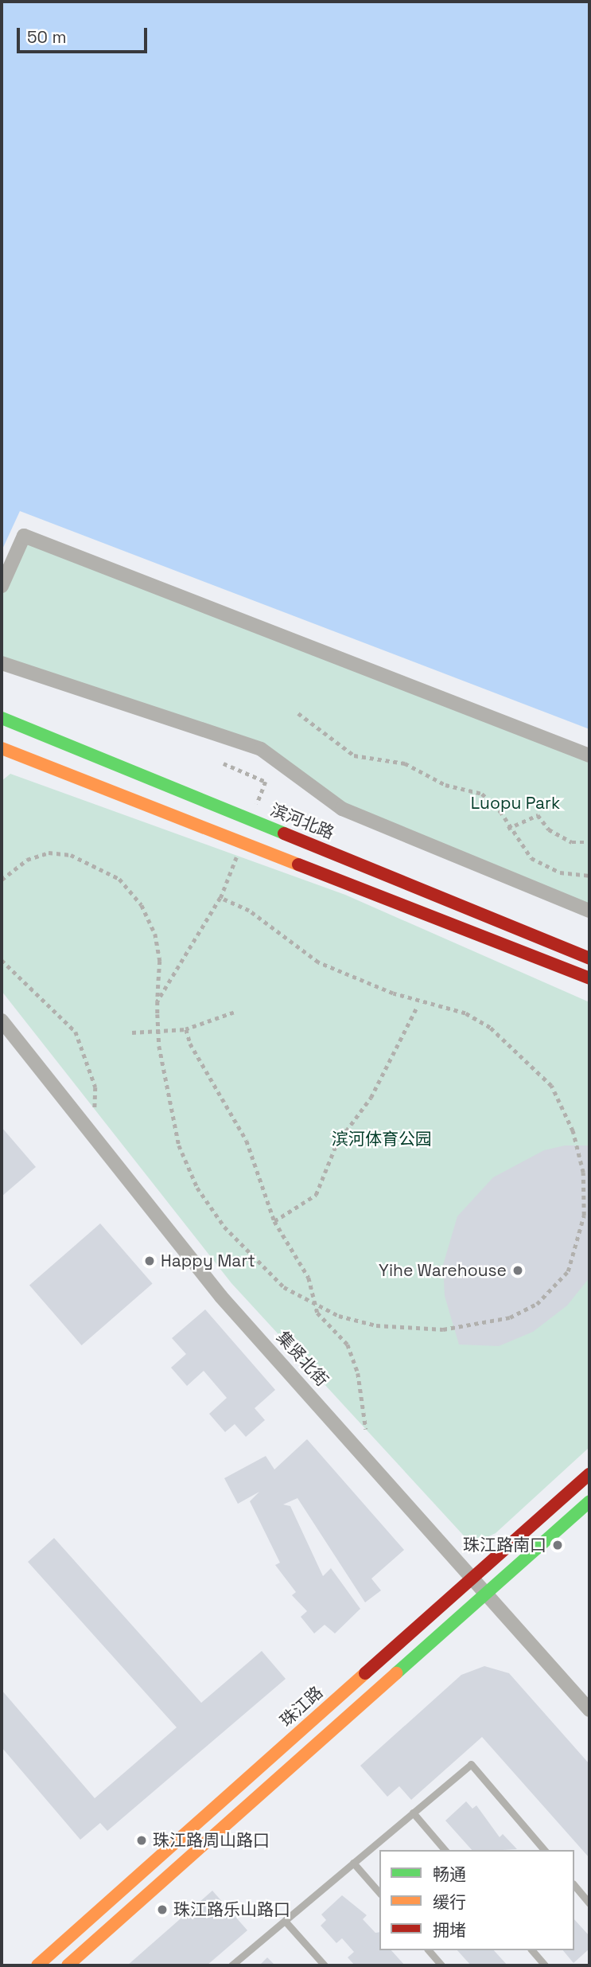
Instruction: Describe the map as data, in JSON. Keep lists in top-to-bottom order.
{
  "streets": {
    "main road": ["滨河北路", "珠江路"],
    "street": ["集贤北街"]
  },
  "crossings": [
    ["集贤北街", "珠江路"]
  ],
  "parks": ["Luopu Park", "滨河体育公园"],
  "places": [
    "Happy Mart",
    "Yihe Warehouse",
    "珠江路南口",
    "珠江路周山路口",
    "珠江路乐山路口"
  ],
  "legend": ["畅通", "缓行", "拥堵"],
  "scale_bar": "50 m"
}
